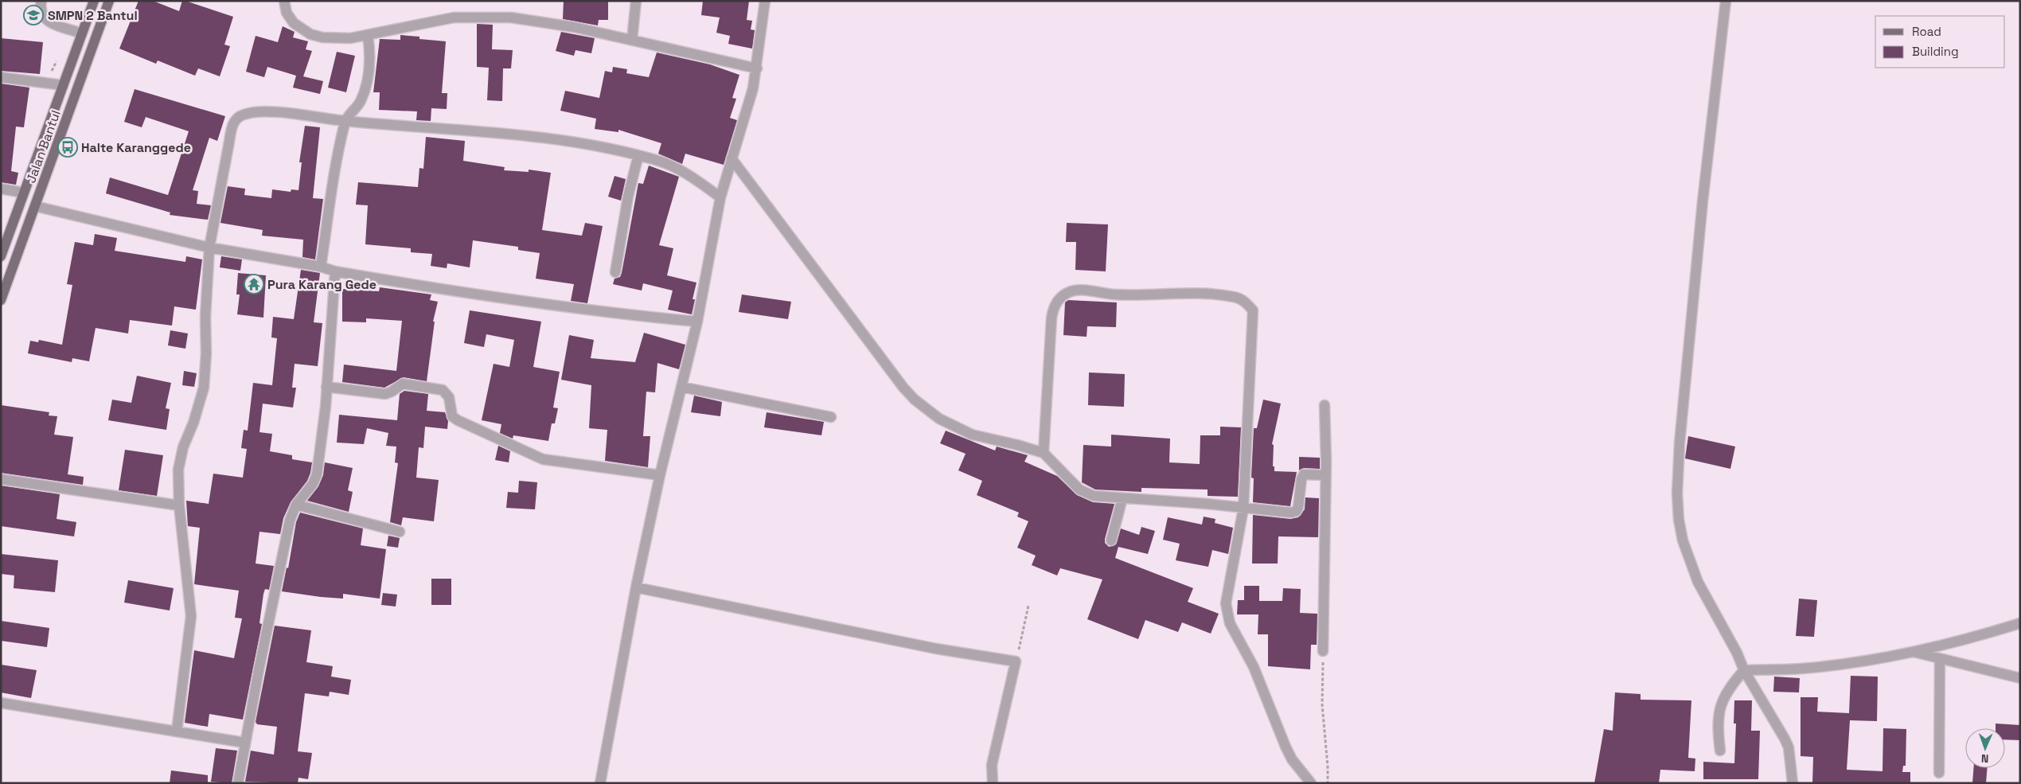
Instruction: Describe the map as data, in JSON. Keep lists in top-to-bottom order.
{
  "streets": {
    "main road": ["Jalan Bantul"]
  },
  "places": {
    "school or university": ["SMPN 2 Bantul"],
    "bus stop": ["Halte Karanggede"],
    "temple": ["Pura Karang Gede"]
  },
  "legend": ["Road", "Building"],
  "north": "bottom"
}
